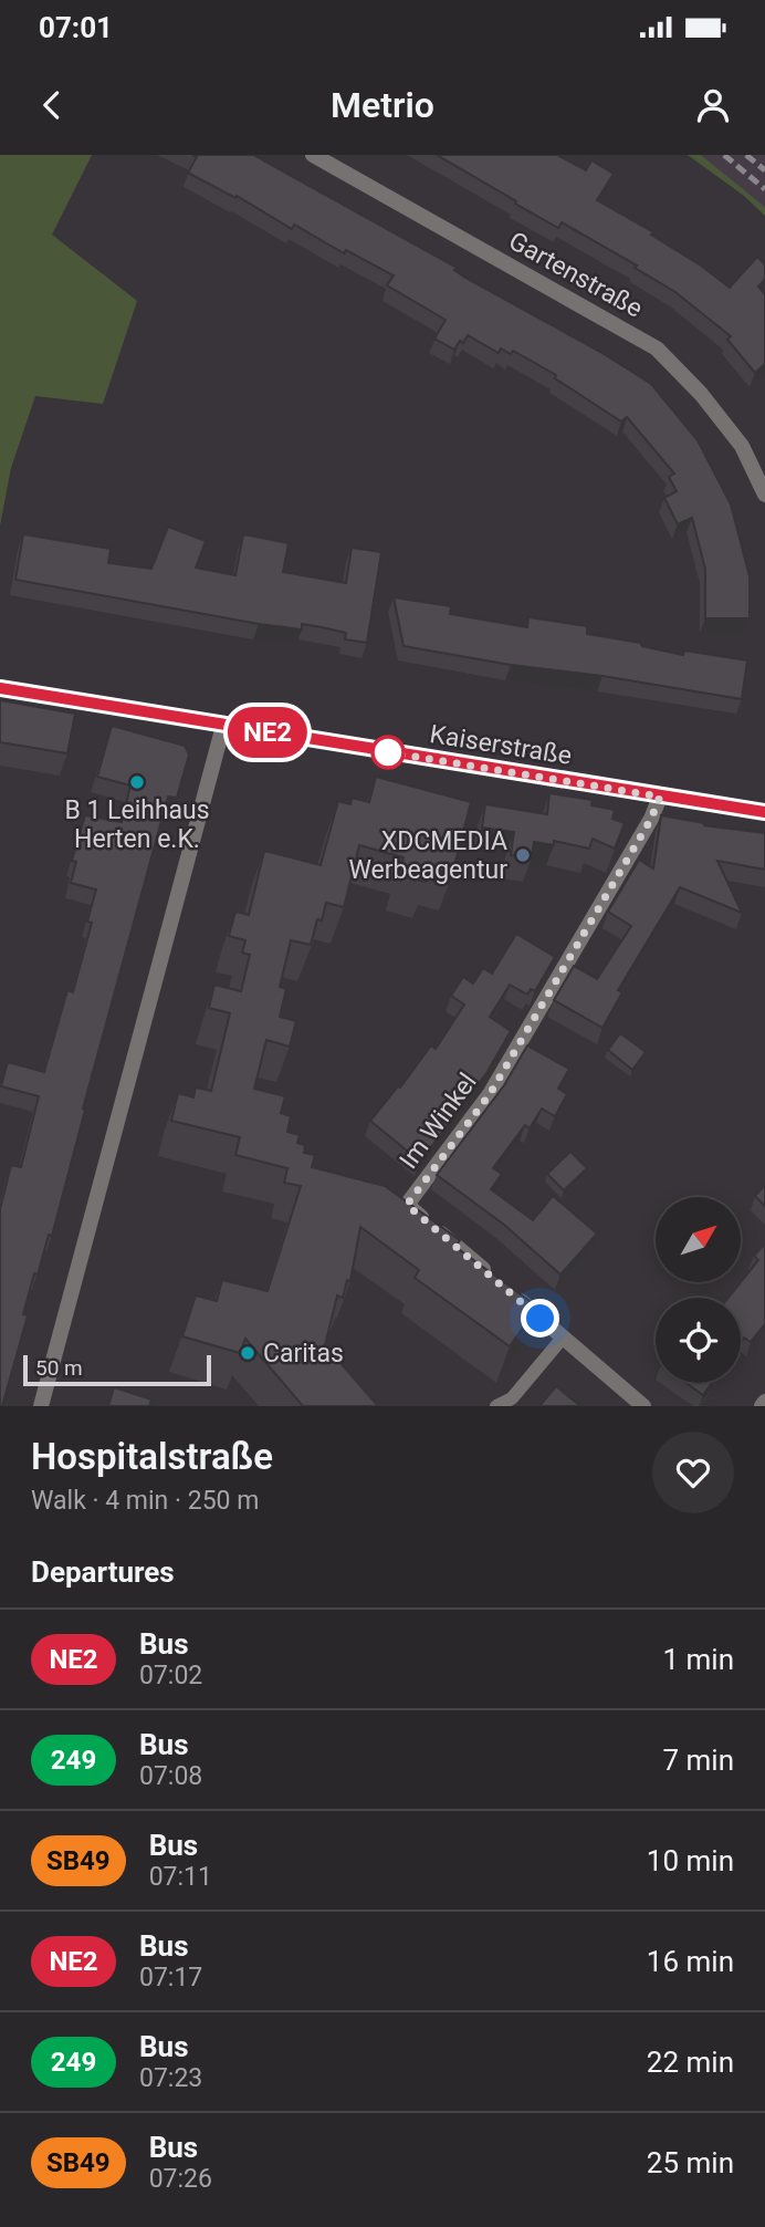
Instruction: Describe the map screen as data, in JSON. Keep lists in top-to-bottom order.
{
  "streets": {
    "main road": ["Kaiserstraße"],
    "street": ["Gartenstraße", "Im Winkel"]
  },
  "crossings": [
    ["Kaiserstraße", "Im Winkel"]
  ],
  "places": ["B 1 Leihhaus Herten e.K.", "XDCMEDIA Werbeagentur", "Caritas"],
  "lines": ["bus line NE2"],
  "scale_bar": "50 m",
  "north": "top right",
  "page": {
    "status": "07:01",
    "header": "Metrio",
    "on_map": "NE2",
    "scale": "50 m",
    "heading": [
      ["Hospitalstraße", "Walk · 4 min · 250 m"],
      "Departures"
    ],
    "list": [
      {
        "mark": "NE2",
        "name": "Bus",
        "note": "07:02",
        "value": "1 min"
      },
      {
        "mark": "249",
        "name": "Bus",
        "note": "07:08",
        "value": "7 min"
      },
      {
        "mark": "SB49",
        "name": "Bus",
        "note": "07:11",
        "value": "10 min"
      },
      {
        "mark": "NE2",
        "name": "Bus",
        "note": "07:17",
        "value": "16 min"
      },
      {
        "mark": "249",
        "name": "Bus",
        "note": "07:23",
        "value": "22 min"
      },
      {
        "mark": "SB49",
        "name": "Bus",
        "note": "07:26",
        "value": "25 min"
      }
    ]
  }
}
